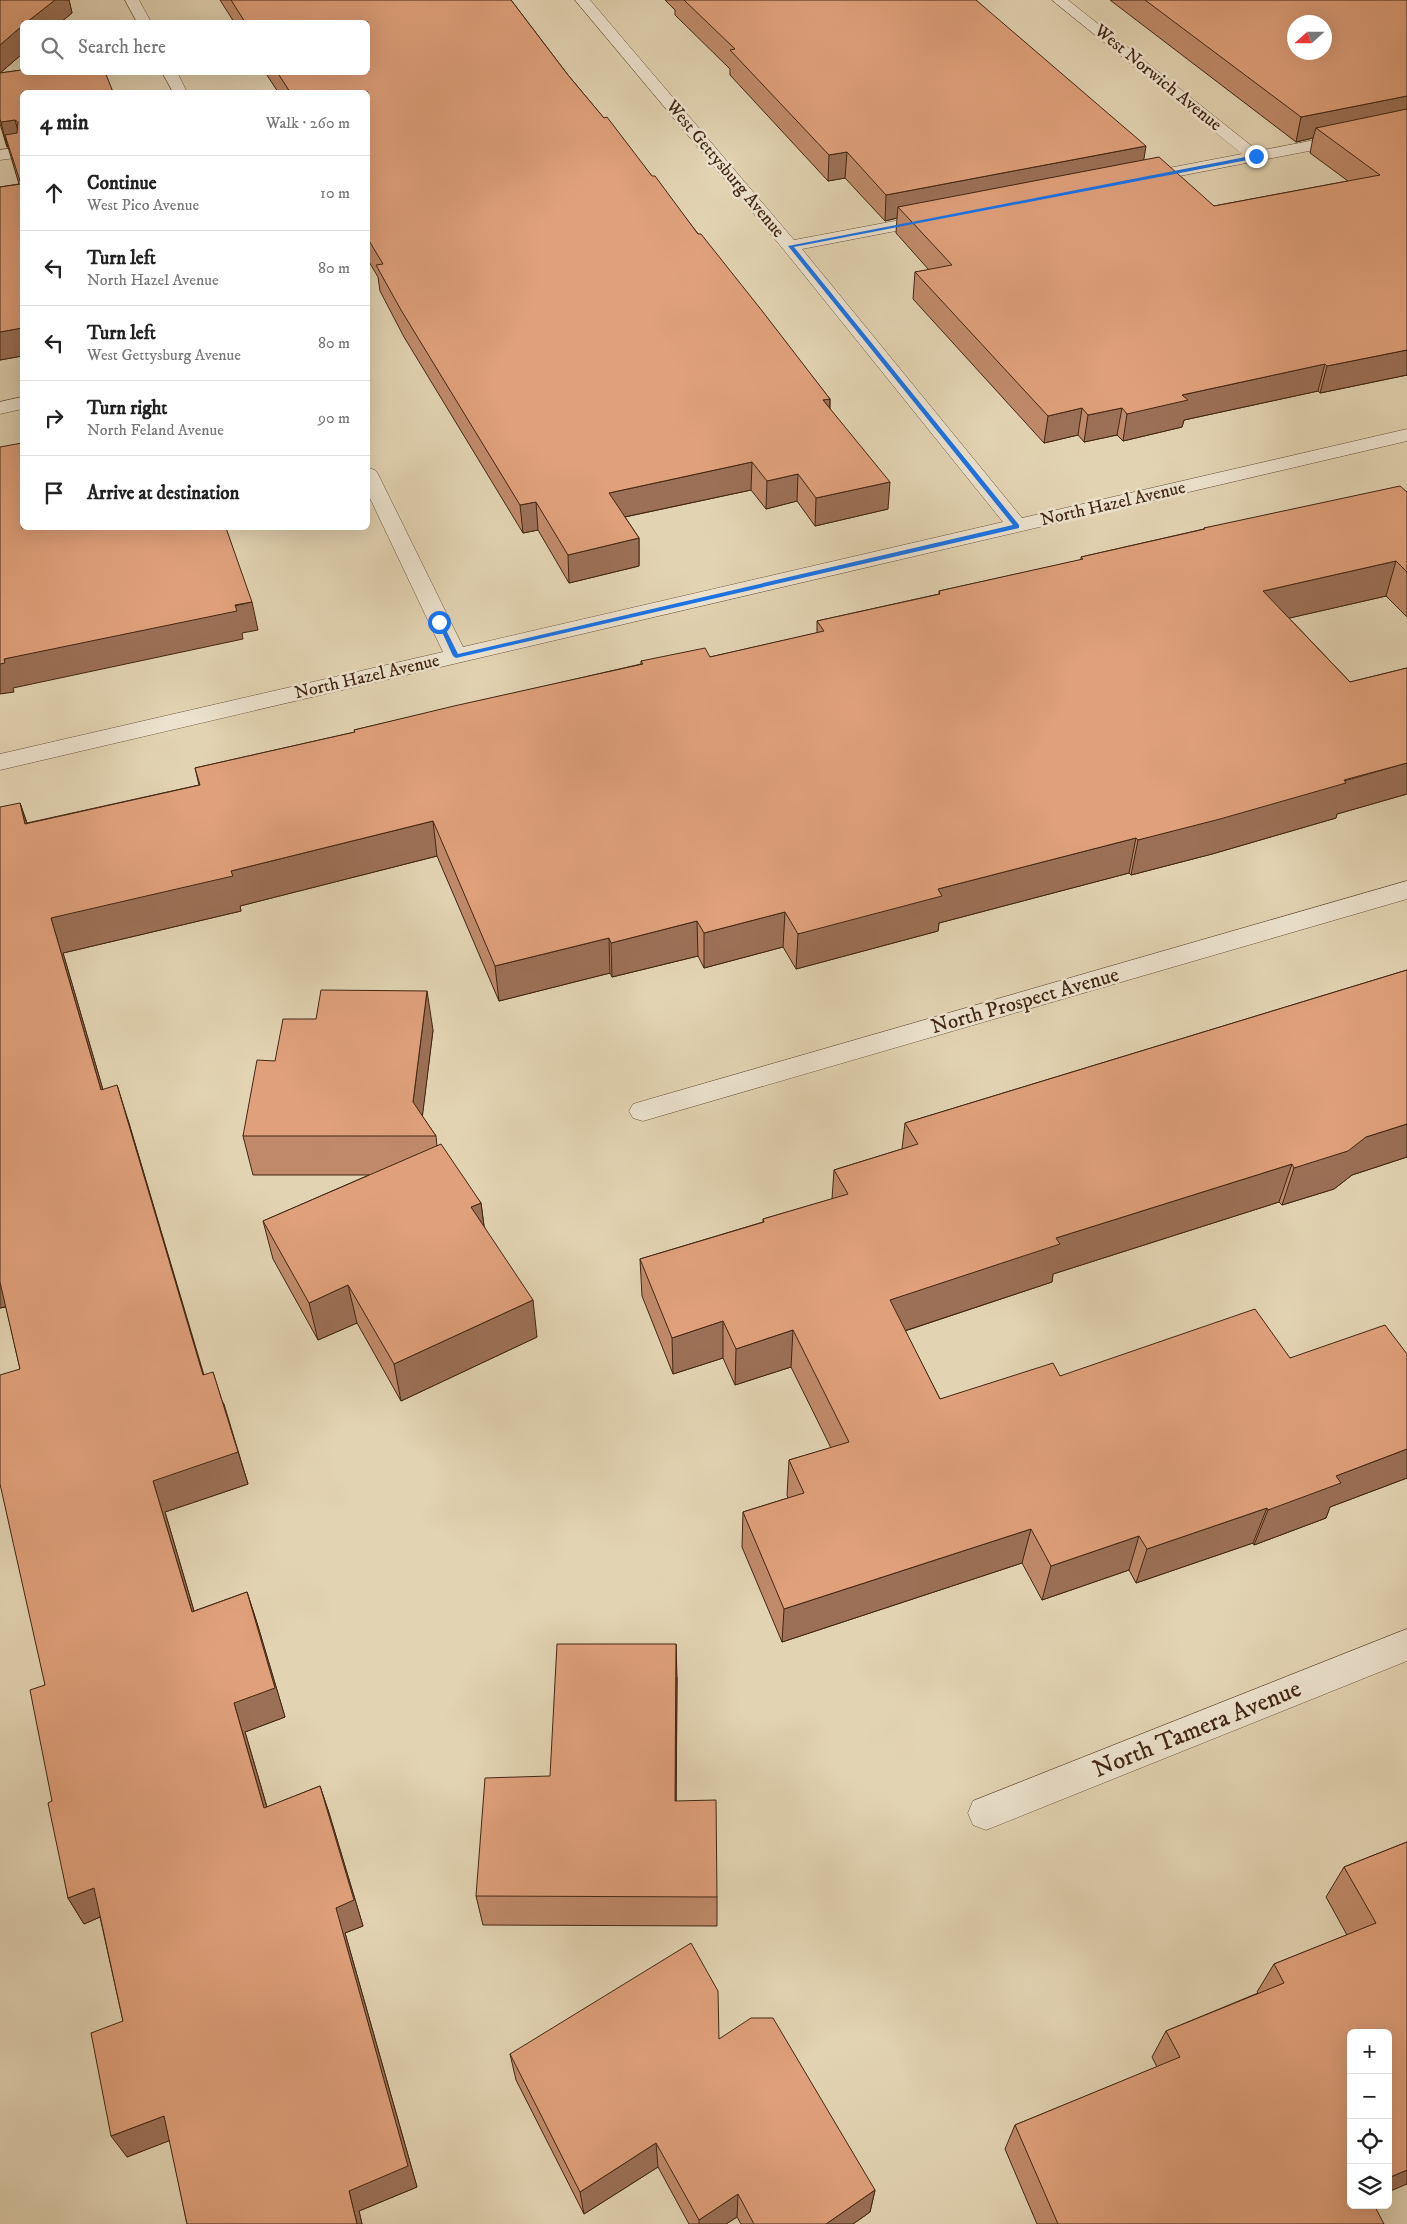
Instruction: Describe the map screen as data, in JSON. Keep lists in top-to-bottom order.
{
  "streets": {
    "street": [
      "West Norwich Avenue",
      "West Gettysburg Avenue",
      "North Hazel Avenue",
      "North Prospect Avenue",
      "North Tamera Avenue"
    ]
  },
  "crossings": [
    ["West Gettysburg Avenue", "North Hazel Avenue"]
  ],
  "north": "left",
  "page": {
    "search": "Search here",
    "heading": ["4 min", "Walk · 260 m"],
    "list": [
      ["Continue", "West Pico Avenue", "10 m"],
      ["Turn left", "North Hazel Avenue", "80 m"],
      ["Turn left", "West Gettysburg Avenue", "80 m"],
      ["Turn right", "North Feland Avenue", "90 m"],
      "Arrive at destination"
    ],
    "map_buttons": ["+", "−"]
  }
}
